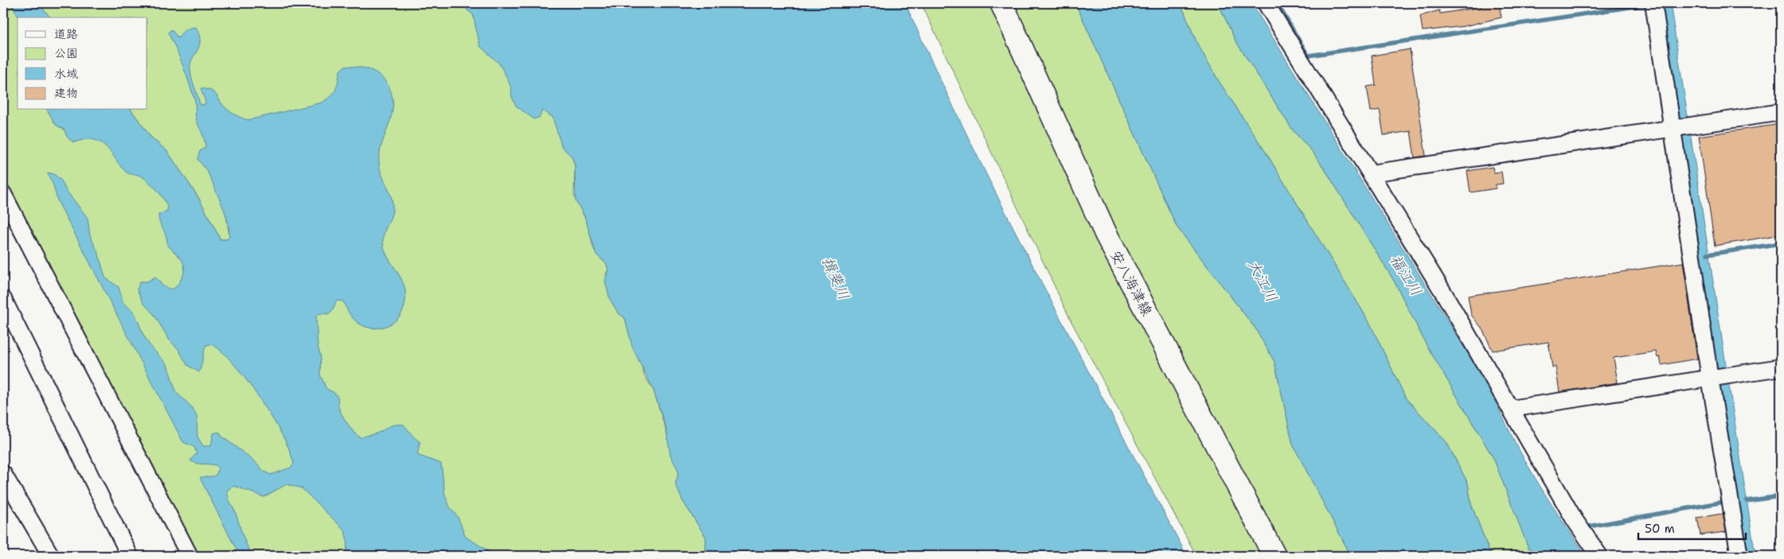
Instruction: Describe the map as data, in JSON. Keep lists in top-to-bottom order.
{
  "streets": {
    "main road": ["安八海津線"]
  },
  "water": ["福江川", "揖斐川", "大江川"],
  "legend": [
    "道路",
    "公園",
    "水域",
    "建物"
  ],
  "scale_bar": "50 m"
}
